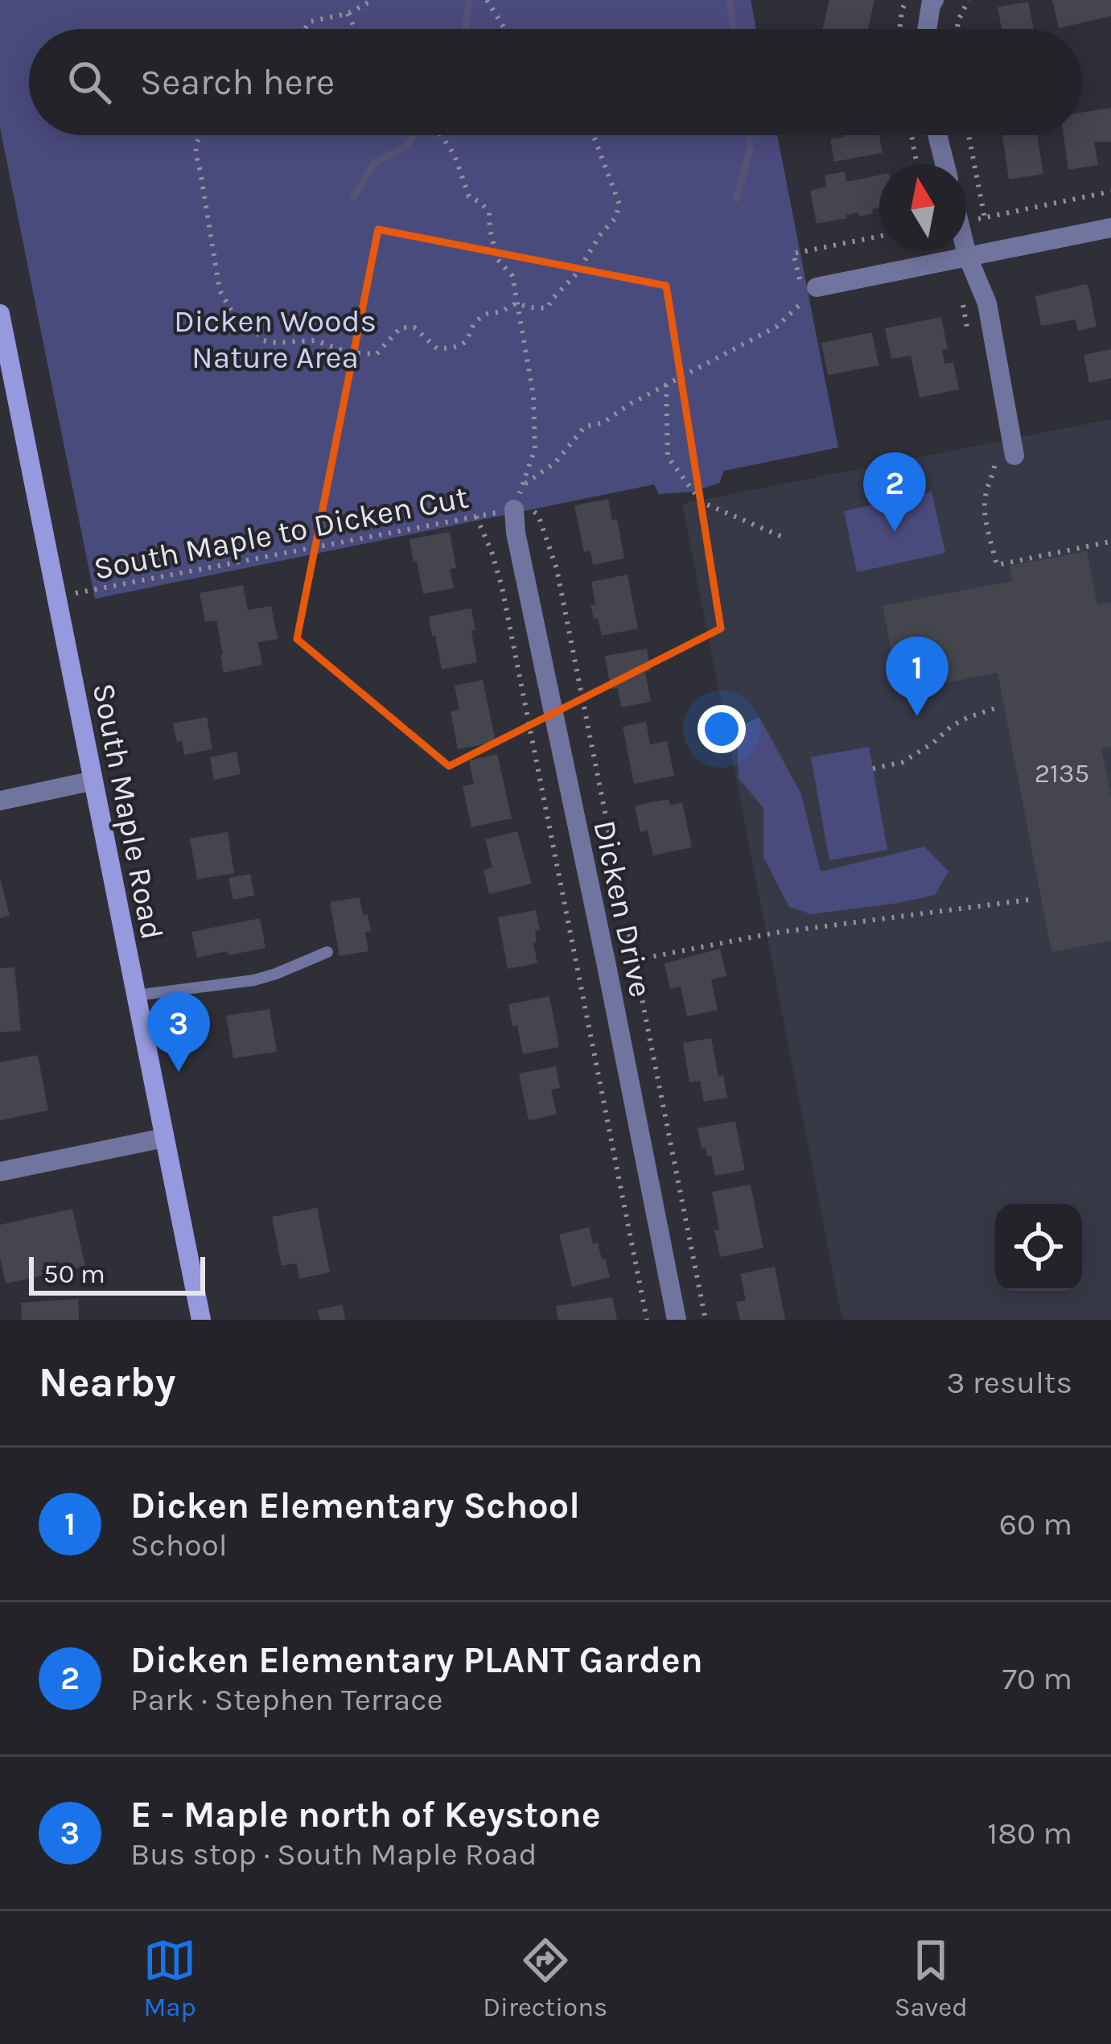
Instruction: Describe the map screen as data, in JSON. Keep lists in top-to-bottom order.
{
  "streets": {
    "street": ["South Maple Road", "Dicken Drive"],
    "path": ["South Maple to Dicken Cut"]
  },
  "crossings": [
    ["South Maple to Dicken Cut", "South Maple Road"],
    ["South Maple to Dicken Cut", "Dicken Drive"]
  ],
  "parks": ["Dicken Woods Nature Area"],
  "house_numbers": ["2135"],
  "scale_bar": "50 m",
  "north": "top",
  "page": {
    "search": "Search here",
    "pins": ["2", "1", "3"],
    "scale": "50 m",
    "heading": ["Nearby", "3 results"],
    "list": [
      {
        "mark": "1",
        "name": "Dicken Elementary School",
        "note": "School",
        "value": "60 m"
      },
      {
        "mark": "2",
        "name": "Dicken Elementary PLANT Garden",
        "note": "Park · Stephen Terrace",
        "value": "70 m"
      },
      {
        "mark": "3",
        "name": "E - Maple north of Keystone",
        "note": "Bus stop · South Maple Road",
        "value": "180 m"
      }
    ],
    "nav": ["Map", "Directions", "Saved"]
  }
}
